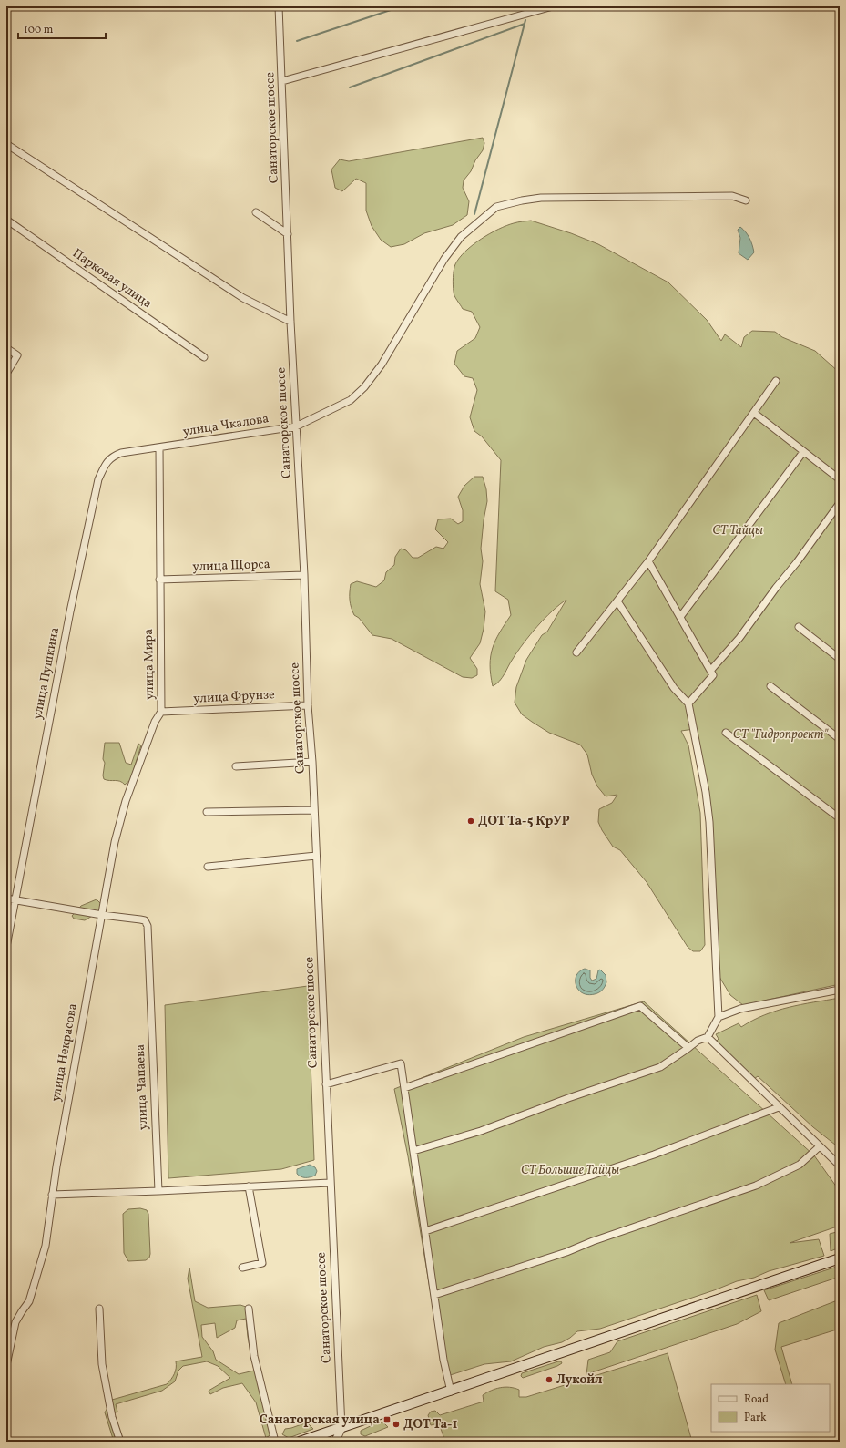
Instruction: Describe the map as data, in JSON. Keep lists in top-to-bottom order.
{
  "streets": {
    "street": [
      "Санаторское шоссе",
      "Парковая улица",
      "улица Чкалова",
      "улица Щорса",
      "улица Мира",
      "улица Пушкина",
      "улица Фрунзе",
      "улица Некрасова",
      "улица Чапаева"
    ]
  },
  "crossings": [
    ["Санаторское шоссе", "улица Чкалова"],
    ["Санаторское шоссе", "улица Щорса"],
    ["Санаторское шоссе", "улица Фрунзе"],
    ["улица Чкалова", "улица Мира"],
    ["улица Чкалова", "улица Пушкина"],
    ["улица Щорса", "улица Мира"],
    ["улица Мира", "улица Пушкина"],
    ["улица Мира", "улица Фрунзе"],
    ["улица Мира", "улица Некрасова"],
    ["улица Мира", "улица Чапаева"],
    ["улица Некрасова", "улица Чапаева"]
  ],
  "parks": ["СТ Тайцы", "СТ \"Гидропроект\"", "СТ Большие Тайцы"],
  "places": {
    "other": ["ДОТ Та-5 КрУР", "Лукойл", "ДОТ Та-1"],
    "transit": ["Санаторская улица"]
  },
  "legend": ["Road", "Park"],
  "scale_bar": "100 m"
}
